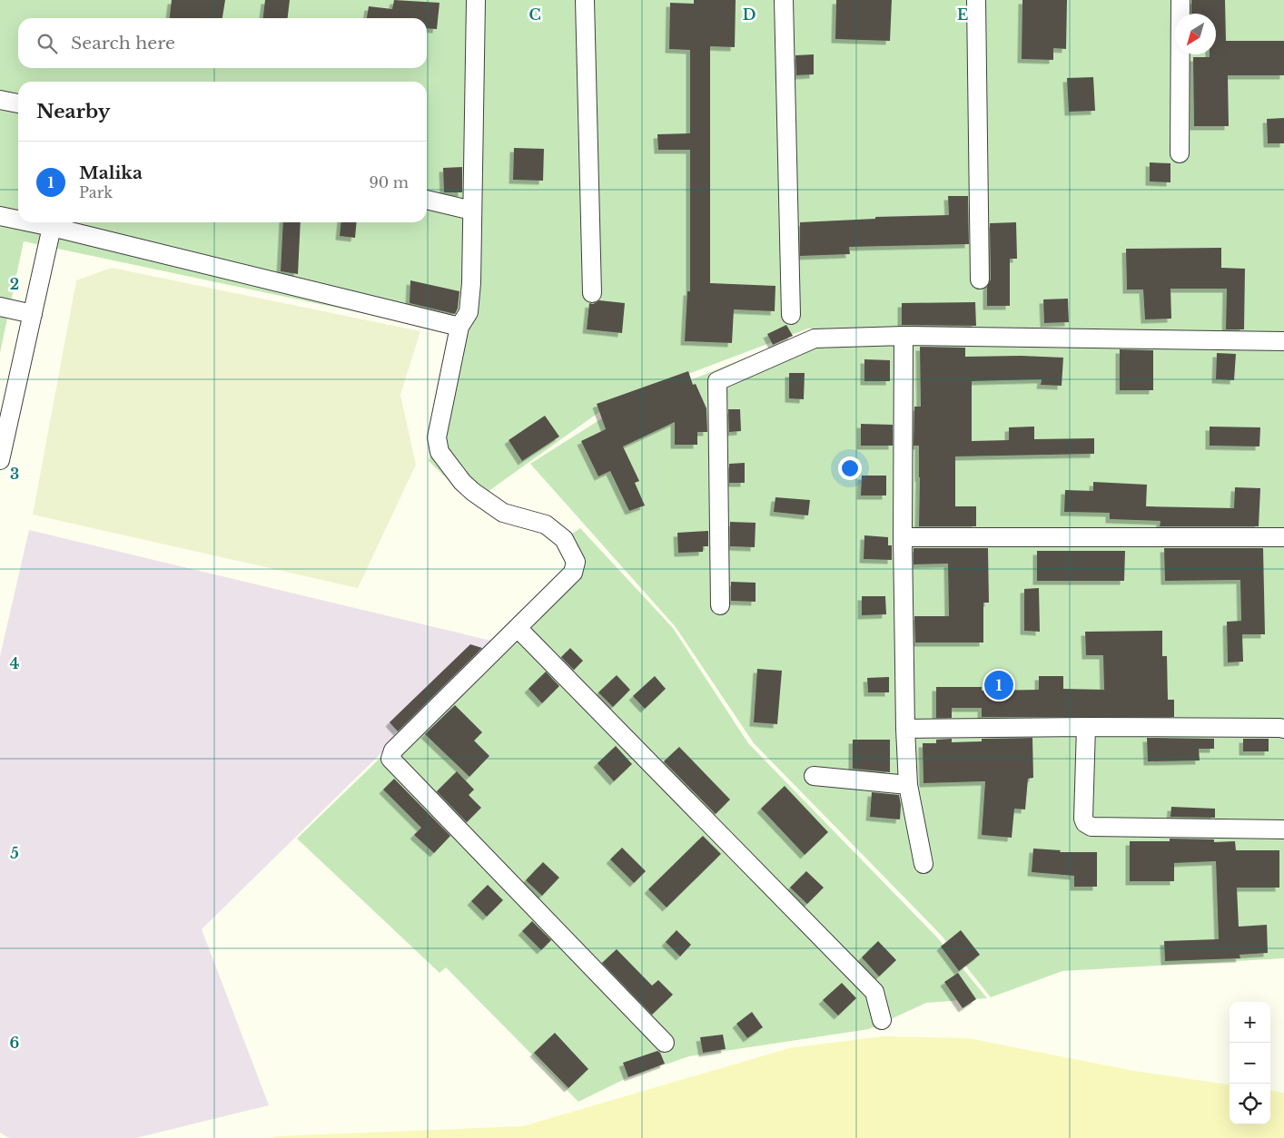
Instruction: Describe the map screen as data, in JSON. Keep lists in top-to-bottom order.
{
  "north": "bottom left",
  "page": {
    "search": "Search here",
    "heading": "Nearby",
    "list": [
      {
        "mark": "1",
        "name": "Malika",
        "note": "Park",
        "value": "90 m"
      }
    ],
    "pins": "1",
    "map_buttons": ["+", "−"]
  },
  "grid": {
    "columns": ["C", "D", "E"],
    "rows": [
      "2",
      "3",
      "4",
      "5",
      "6"
    ]
  }
}
